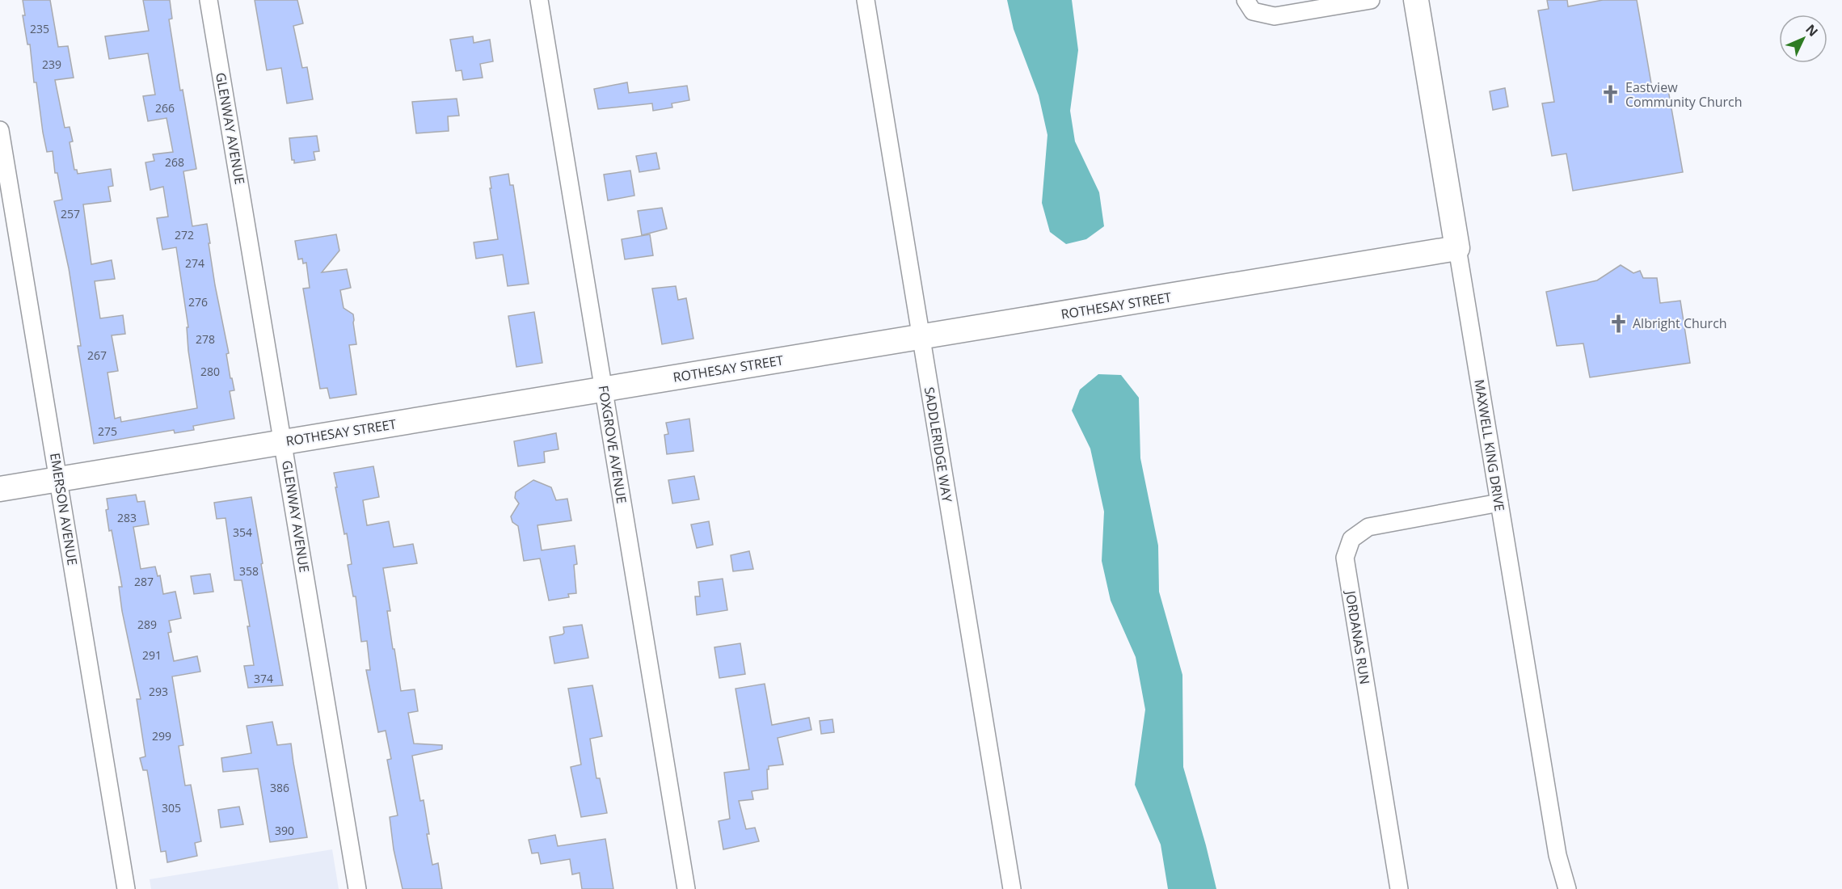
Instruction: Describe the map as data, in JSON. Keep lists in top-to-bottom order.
{
  "streets": {
    "street": [
      "GLENWAY AVENUE",
      "ROTHESAY STREET",
      "FOXGROVE AVENUE",
      "SADDLERIDGE WAY",
      "MAXWELL KING DRIVE",
      "EMERSON AVENUE",
      "JORDANAS RUN"
    ]
  },
  "crossings": [
    ["GLENWAY AVENUE", "ROTHESAY STREET"],
    ["ROTHESAY STREET", "FOXGROVE AVENUE"],
    ["ROTHESAY STREET", "SADDLERIDGE WAY"],
    ["ROTHESAY STREET", "MAXWELL KING DRIVE"],
    ["ROTHESAY STREET", "EMERSON AVENUE"],
    ["MAXWELL KING DRIVE", "JORDANAS RUN"]
  ],
  "places": {
    "church": ["Eastview Community Church", "Albright Church"]
  },
  "house_numbers": [
    "235",
    "239",
    "266",
    "268",
    "257",
    "272",
    "274",
    "276",
    "278",
    "267",
    "280",
    "275",
    "283",
    "354",
    "358",
    "287",
    "289",
    "291",
    "374",
    "293",
    "299",
    "386",
    "305",
    "390"
  ],
  "north": "top right"
}
